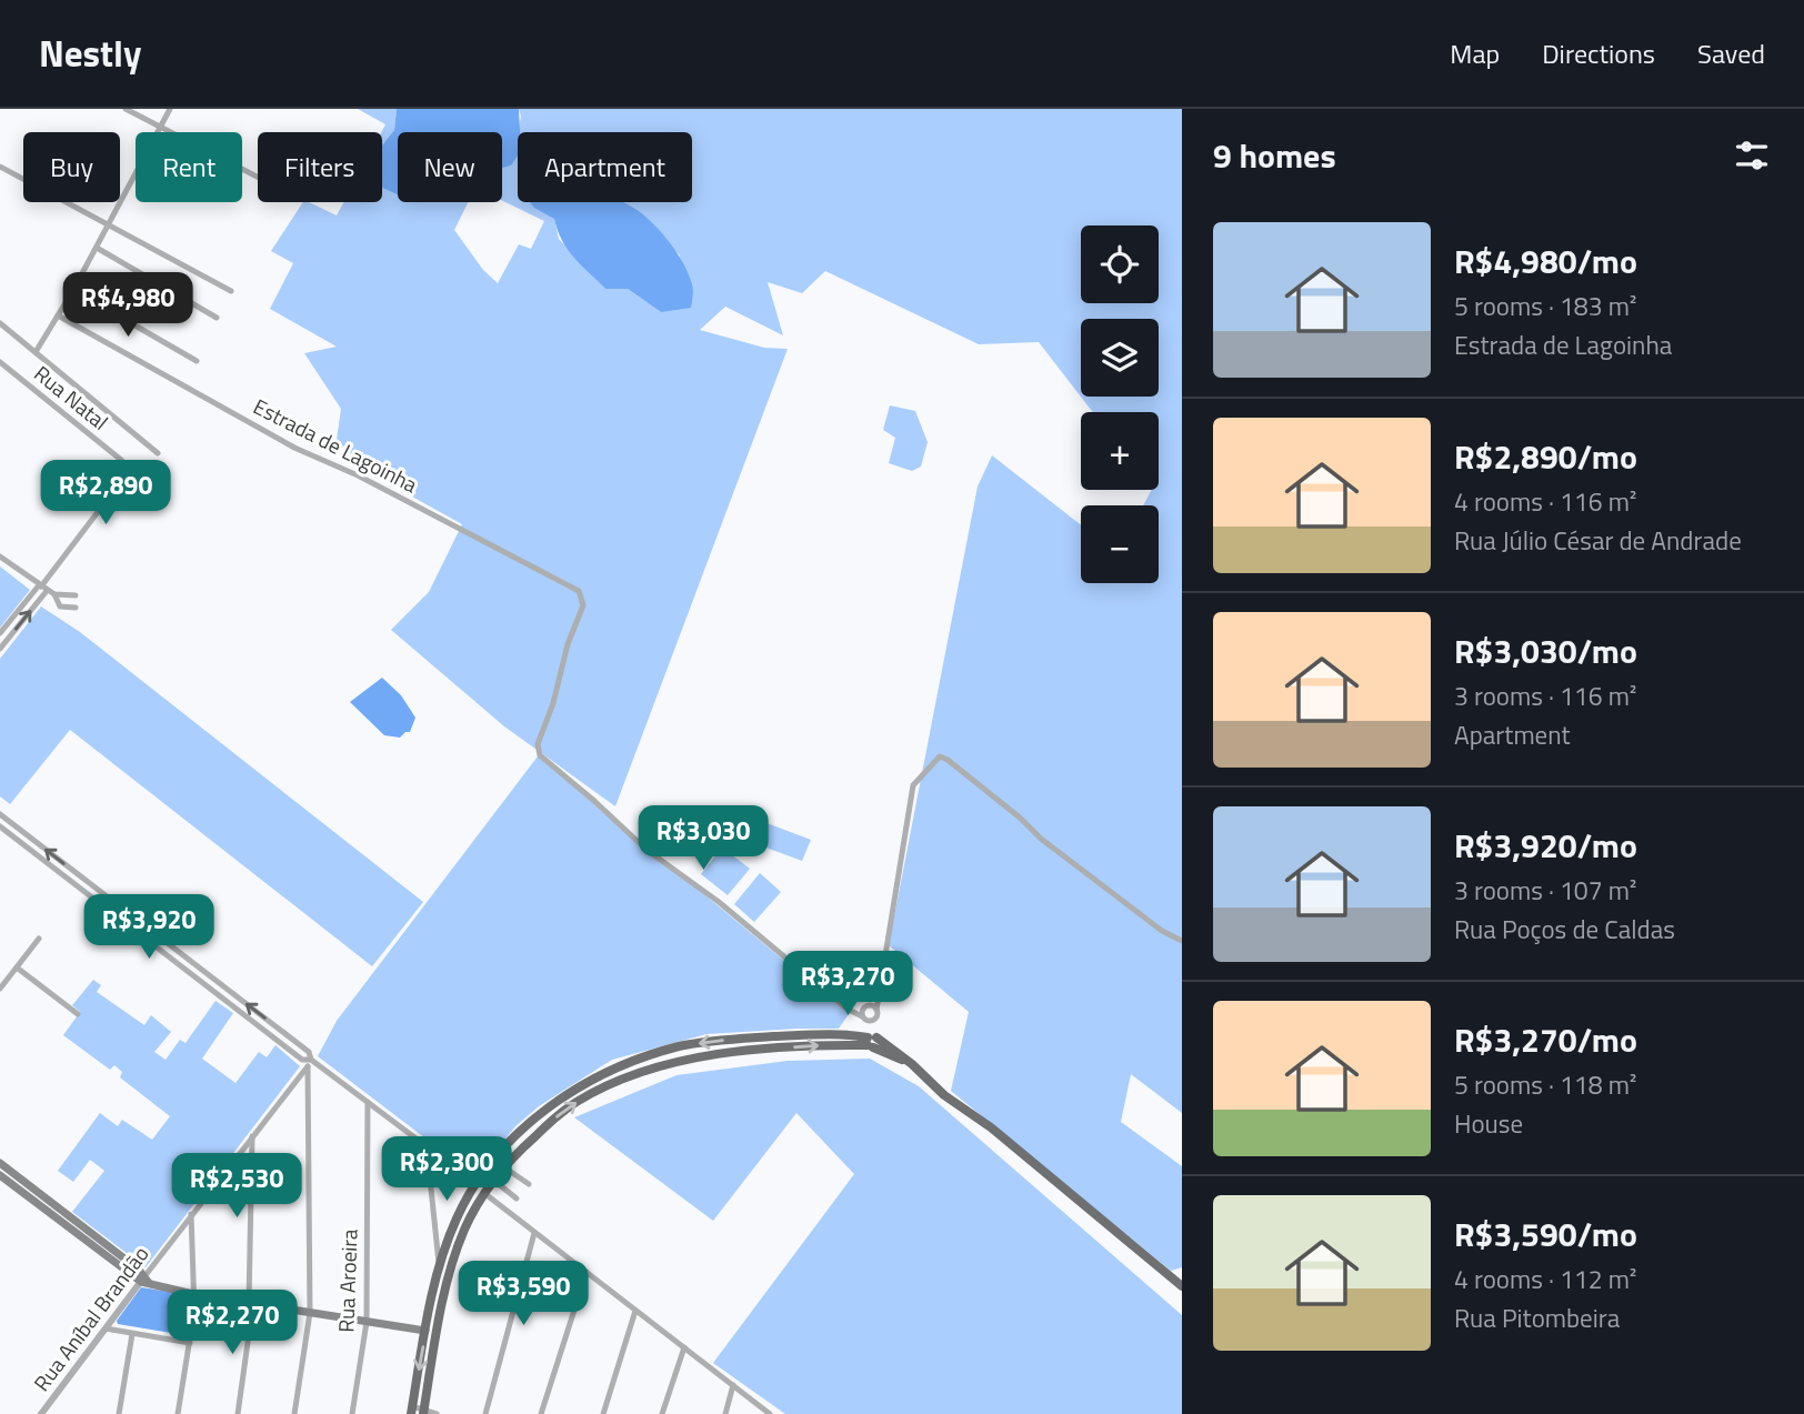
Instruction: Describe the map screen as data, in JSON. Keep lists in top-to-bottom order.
{
  "streets": {
    "street": [
      "Rua Natal",
      "Estrada de Lagoinha",
      "Rua Aroeira",
      "Rua Aníbal Brandão"
    ]
  },
  "page": {
    "header": "Nestly",
    "nav": ["Map", "Directions", "Saved"],
    "heading": "9 homes",
    "chip": [
      "Buy",
      "Rent",
      "Filters",
      "New",
      "Apartment"
    ],
    "list": [
      {
        "name": "R$4,980/mo",
        "note": "5 rooms · 183 m² · Estrada de Lagoinha"
      },
      {
        "name": "R$2,890/mo",
        "note": "4 rooms · 116 m² · Rua Júlio César de Andrade"
      },
      {
        "name": "R$3,030/mo",
        "note": "3 rooms · 116 m² · Apartment"
      },
      {
        "name": "R$3,920/mo",
        "note": "3 rooms · 107 m² · Rua Poços de Caldas"
      },
      {
        "name": "R$3,270/mo",
        "note": "5 rooms · 118 m² · House"
      },
      {
        "name": "R$3,590/mo",
        "note": "4 rooms · 112 m² · Rua Pitombeira"
      }
    ],
    "map_buttons": ["+", "−"],
    "price": [
      "R$4,980",
      "R$2,890",
      "R$3,030",
      "R$3,920",
      "R$3,270",
      "R$2,300",
      "R$2,530",
      "R$3,590",
      "R$2,270"
    ]
  }
}
